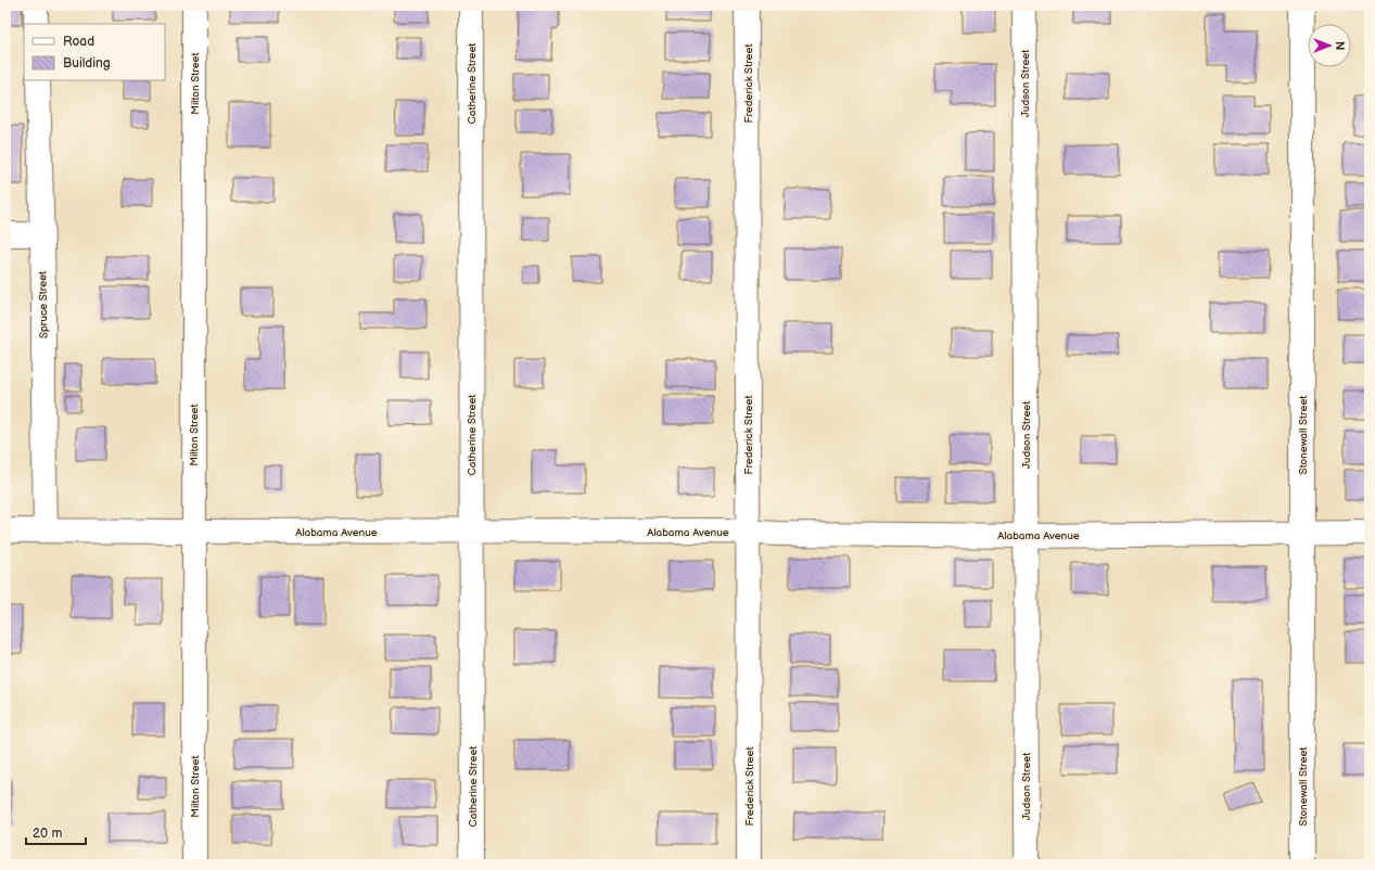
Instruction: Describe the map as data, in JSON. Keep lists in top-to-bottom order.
{
  "streets": {
    "street": [
      "Milton Street",
      "Catherine Street",
      "Frederick Street",
      "Judson Street",
      "Spruce Street",
      "Stonewall Street",
      "Alabama Avenue"
    ]
  },
  "crossings": [
    ["Milton Street", "Alabama Avenue"],
    ["Catherine Street", "Alabama Avenue"],
    ["Frederick Street", "Alabama Avenue"],
    ["Judson Street", "Alabama Avenue"],
    ["Spruce Street", "Alabama Avenue"],
    ["Stonewall Street", "Alabama Avenue"]
  ],
  "legend": ["Road", "Building"],
  "scale_bar": "20 m",
  "north": "right"
}
